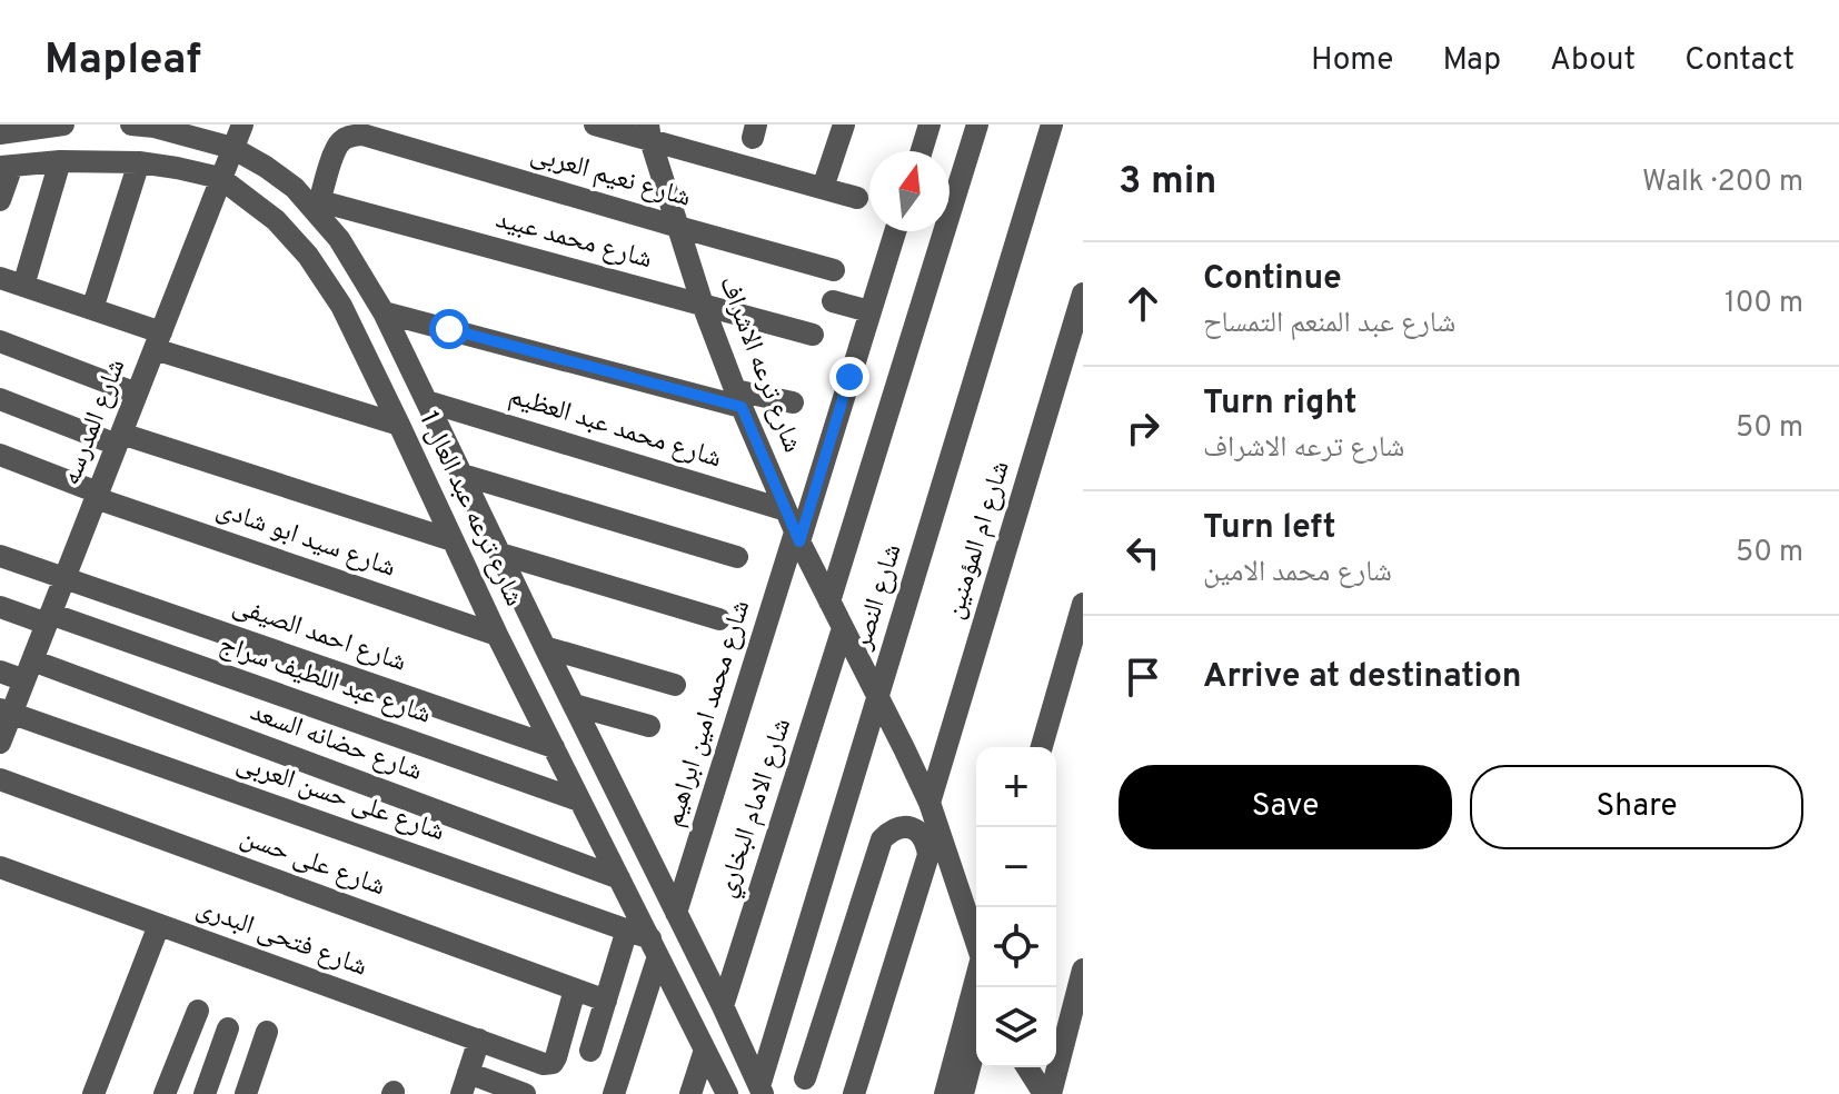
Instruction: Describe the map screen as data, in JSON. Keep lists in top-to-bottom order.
{
  "streets": {
    "street": [
      "شارع نعيم العربى",
      "شارع محمد عبيد",
      "شارع ترعه الاشراف",
      "شارع المدرسه",
      "شارع محمد عبد العظيم",
      "شارع ترعه عبد العال 1",
      "شارع سيد ابو شادى",
      "شارع ام المؤمنين",
      "شارع النصر",
      "شارع احمد الصيفى",
      "شارع عبد اللطيف سراج",
      "شارع محمد امين ابراهيم",
      "شارع حضانه السعد",
      "شارع على حسن العربى",
      "شارع الامام البخاري",
      "شارع على حسن",
      "شارع فتحى البدرى"
    ]
  },
  "crossings": [
    ["شارع نعيم العربى", "شارع محمد عبيد"],
    ["شارع نعيم العربى", "شارع ترعه الاشراف"],
    ["شارع نعيم العربى", "شارع ترعه عبد العال 1"],
    ["شارع محمد عبيد", "شارع ترعه الاشراف"],
    ["شارع محمد عبيد", "شارع ترعه عبد العال 1"],
    ["شارع ترعه الاشراف", "شارع محمد عبد العظيم"],
    ["شارع ترعه الاشراف", "شارع ام المؤمنين"],
    ["شارع ترعه الاشراف", "شارع النصر"],
    ["شارع ترعه الاشراف", "شارع محمد امين ابراهيم"],
    ["شارع ترعه الاشراف", "شارع الامام البخاري"],
    ["شارع المدرسه", "شارع ترعه عبد العال 1"],
    ["شارع المدرسه", "شارع سيد ابو شادى"],
    ["شارع المدرسه", "شارع احمد الصيفى"],
    ["شارع المدرسه", "شارع عبد اللطيف سراج"],
    ["شارع المدرسه", "شارع حضانه السعد"],
    ["شارع المدرسه", "شارع على حسن العربى"],
    ["شارع محمد عبد العظيم", "شارع ترعه عبد العال 1"],
    ["شارع ترعه عبد العال 1", "شارع سيد ابو شادى"],
    ["شارع ترعه عبد العال 1", "شارع النصر"],
    ["شارع ترعه عبد العال 1", "شارع احمد الصيفى"],
    ["شارع ترعه عبد العال 1", "شارع عبد اللطيف سراج"],
    ["شارع ترعه عبد العال 1", "شارع محمد امين ابراهيم"],
    ["شارع ترعه عبد العال 1", "شارع حضانه السعد"],
    ["شارع ترعه عبد العال 1", "شارع على حسن العربى"],
    ["شارع ترعه عبد العال 1", "شارع الامام البخاري"],
    ["شارع على حسن", "شارع فتحى البدرى"]
  ],
  "north": "top",
  "page": {
    "header": "Mapleaf",
    "nav": [
      "Home",
      "Map",
      "About",
      "Contact"
    ],
    "heading": ["3 min", "Walk · 200 m"],
    "list": [
      ["Continue", "شارع عبد المنعم التمساح", "100 m"],
      ["Turn right", "شارع ترعه الاشراف", "50 m"],
      ["Turn left", "شارع محمد الامين", "50 m"],
      "Arrive at destination"
    ],
    "buttons": ["Save", "Share"],
    "map_buttons": ["+", "−"]
  }
}
